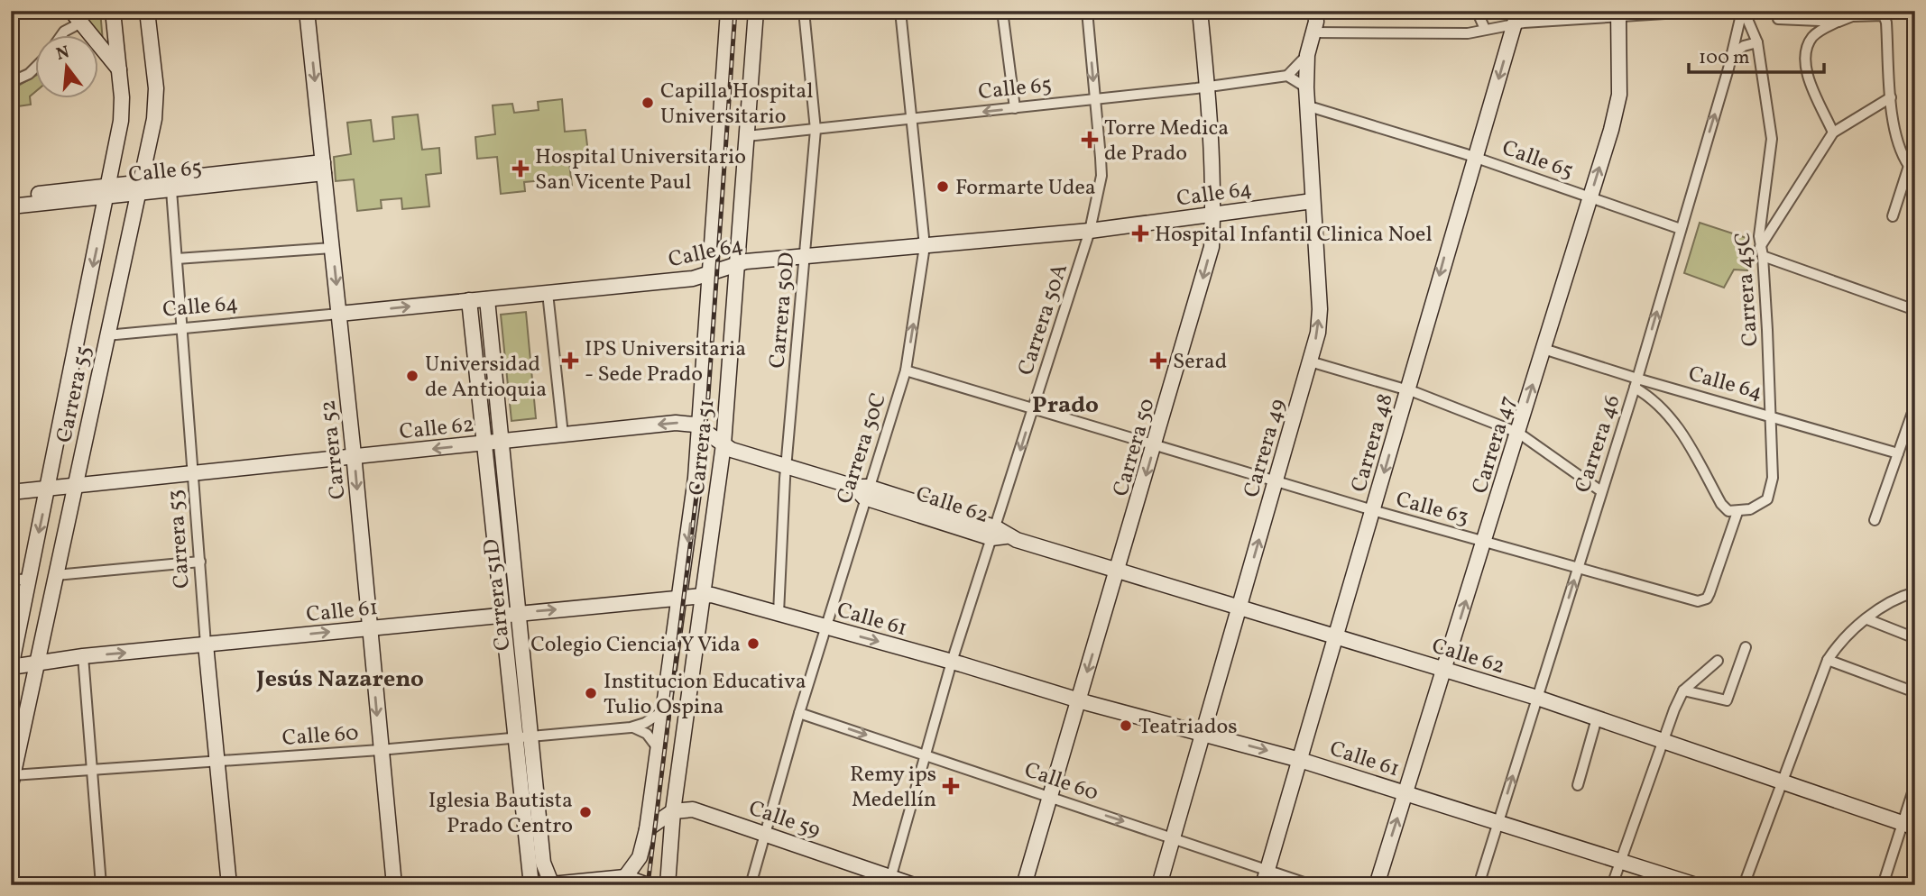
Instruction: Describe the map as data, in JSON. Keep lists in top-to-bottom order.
{
  "streets": {
    "main road": [
      "Calle 65",
      "Calle 64",
      "Carrera 55",
      "Calle 62",
      "Carrera 48",
      "Carrera 47",
      "Carrera 51",
      "Carrera 50",
      "Carrera 49",
      "Carrera 52",
      "Carrera 53",
      "Carrera 51D",
      "Calle 61",
      "Calle 59"
    ],
    "street": [
      "Carrera 45C",
      "Carrera 50D",
      "Carrera 50A",
      "Carrera 46",
      "Carrera 50C",
      "Calle 63",
      "Calle 60"
    ]
  },
  "crossings": [
    ["Calle 65", "Carrera 50D"],
    ["Calle 65", "Carrera 50A"],
    ["Calle 65", "Carrera 55"],
    ["Calle 65", "Carrera 48"],
    ["Calle 65", "Carrera 46"],
    ["Calle 65", "Carrera 47"],
    ["Calle 65", "Carrera 51"],
    ["Calle 65", "Carrera 50"],
    ["Calle 65", "Carrera 50C"],
    ["Calle 65", "Carrera 49"],
    ["Calle 65", "Carrera 52"],
    ["Calle 65", "Carrera 53"],
    ["Calle 64", "Carrera 45C"],
    ["Calle 64", "Carrera 50D"],
    ["Calle 64", "Carrera 50A"],
    ["Calle 64", "Carrera 55"],
    ["Calle 64", "Carrera 46"],
    ["Calle 64", "Carrera 47"],
    ["Calle 64", "Carrera 51"],
    ["Calle 64", "Carrera 50"],
    ["Calle 64", "Carrera 50C"],
    ["Calle 64", "Carrera 49"],
    ["Calle 64", "Carrera 52"],
    ["Calle 64", "Carrera 53"],
    ["Calle 64", "Carrera 51D"],
    ["Carrera 45C", "Carrera 46"],
    ["Carrera 45C", "Calle 63"],
    ["Carrera 50D", "Calle 62"],
    ["Carrera 50D", "Calle 61"],
    ["Carrera 50A", "Calle 62"],
    ["Carrera 50A", "Calle 63"],
    ["Carrera 50A", "Calle 61"],
    ["Carrera 50A", "Calle 60"],
    ["Carrera 50A", "Calle 59"],
    ["Carrera 55", "Calle 62"],
    ["Carrera 55", "Calle 61"],
    ["Carrera 55", "Calle 60"],
    ["Calle 62", "Carrera 48"],
    ["Calle 62", "Carrera 46"],
    ["Calle 62", "Carrera 47"],
    ["Calle 62", "Carrera 51"],
    ["Calle 62", "Carrera 50"],
    ["Calle 62", "Carrera 50C"],
    ["Calle 62", "Carrera 49"],
    ["Calle 62", "Carrera 52"],
    ["Calle 62", "Carrera 53"],
    ["Calle 62", "Carrera 51D"],
    ["Carrera 48", "Calle 63"],
    ["Carrera 48", "Calle 61"],
    ["Carrera 48", "Calle 60"],
    ["Carrera 46", "Calle 63"],
    ["Carrera 46", "Calle 61"],
    ["Carrera 47", "Calle 63"],
    ["Carrera 47", "Calle 61"],
    ["Carrera 51", "Calle 61"],
    ["Carrera 51", "Calle 60"],
    ["Carrera 51", "Calle 59"],
    ["Carrera 50", "Calle 63"],
    ["Carrera 50", "Calle 61"],
    ["Carrera 50", "Calle 60"],
    ["Carrera 50C", "Calle 63"],
    ["Carrera 50C", "Calle 61"],
    ["Carrera 50C", "Calle 60"],
    ["Carrera 50C", "Calle 59"],
    ["Carrera 49", "Calle 63"],
    ["Carrera 49", "Calle 61"],
    ["Carrera 49", "Calle 60"],
    ["Carrera 52", "Calle 61"],
    ["Carrera 52", "Calle 60"],
    ["Carrera 53", "Calle 61"],
    ["Carrera 53", "Calle 60"],
    ["Carrera 51D", "Calle 61"],
    ["Carrera 51D", "Calle 60"]
  ],
  "one_way": [
    "Carrera 48",
    "Carrera 46",
    "Carrera 47",
    "Carrera 50",
    "Carrera 52",
    "Calle 61"
  ],
  "districts": ["Prado", "Jesús Nazareno"],
  "places": {
    "other": [
      "Capilla Hospital Universitario",
      "Formarte Udea",
      "Universidad de Antioquia",
      "Colegio Ciencia Y Vida",
      "Institucion Educativa Tulio Ospina",
      "Teatriados",
      "Iglesia Bautista Prado Centro"
    ],
    "health": [
      "Torre Medica de Prado",
      "Hospital Universitario San Vicente Paul",
      "Hospital Infantil Clinica Noel",
      "IPS Universitaria - Sede Prado",
      "Serad",
      "Remy ips Medellín"
    ]
  },
  "scale_bar": "100 m",
  "north": "top"
}
